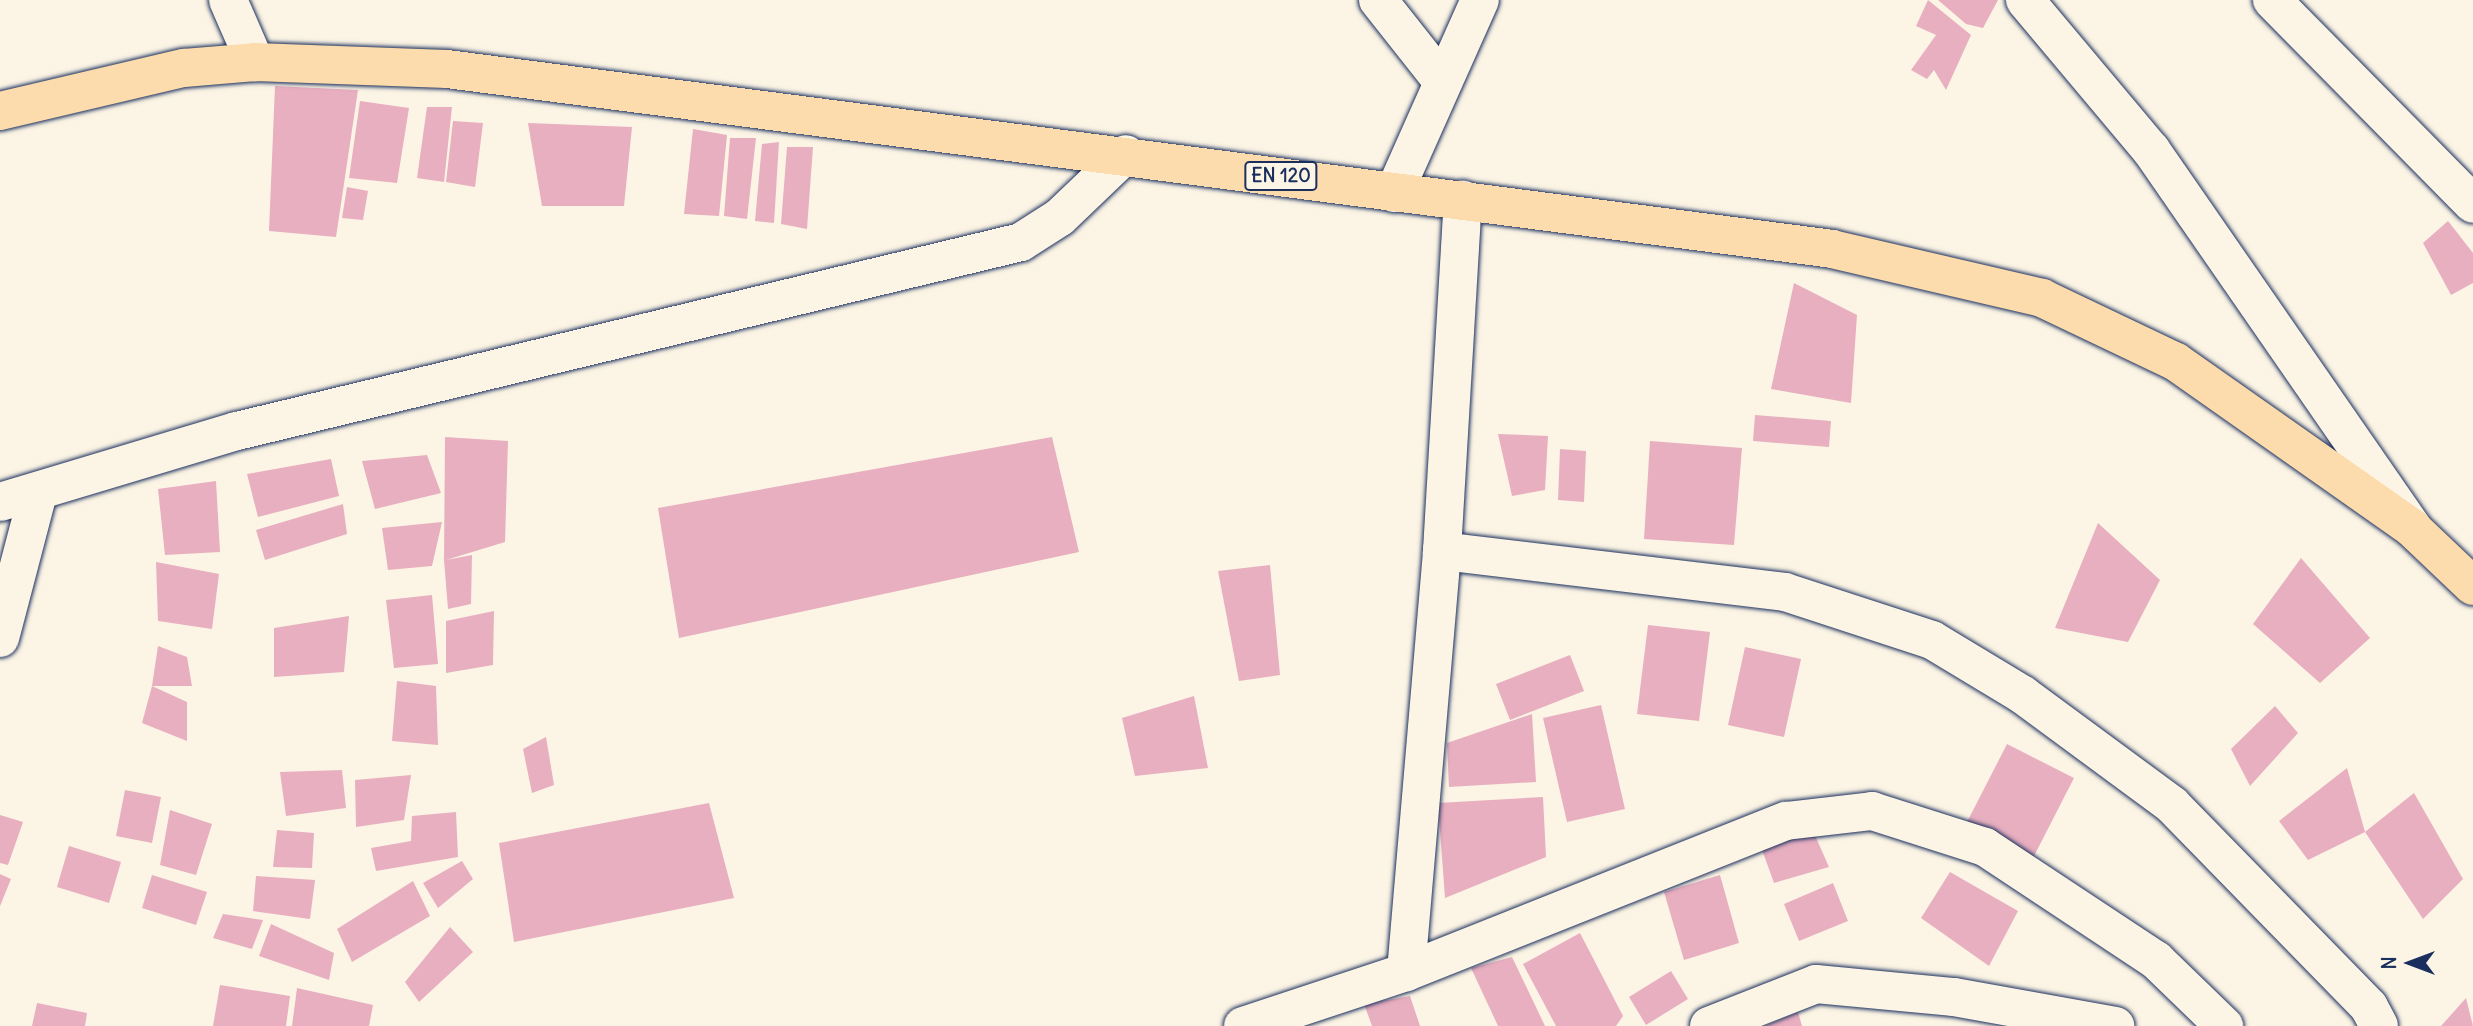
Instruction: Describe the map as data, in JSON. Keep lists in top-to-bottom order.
{
  "streets": {
    "main road": ["EN 120"]
  },
  "north": "left"
}
